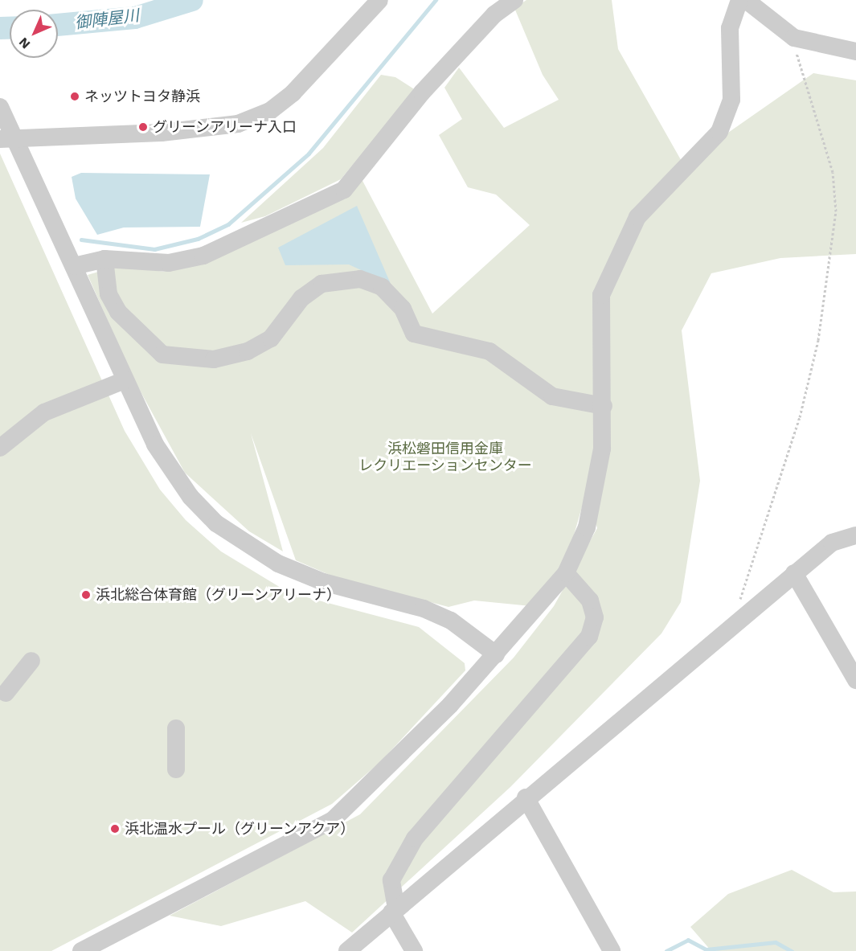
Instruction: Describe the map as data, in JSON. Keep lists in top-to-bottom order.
{
  "water": ["御陣屋川"],
  "parks": ["浜松磐田信用金庫 レクリエーションセンター"],
  "places": [
    "ネッツトヨタ静浜",
    "グリーンアリーナ入口",
    "浜北総合体育館（グリーンアリーナ）",
    "浜北温水プール（グリーンアクア）"
  ],
  "north": "bottom left"
}
